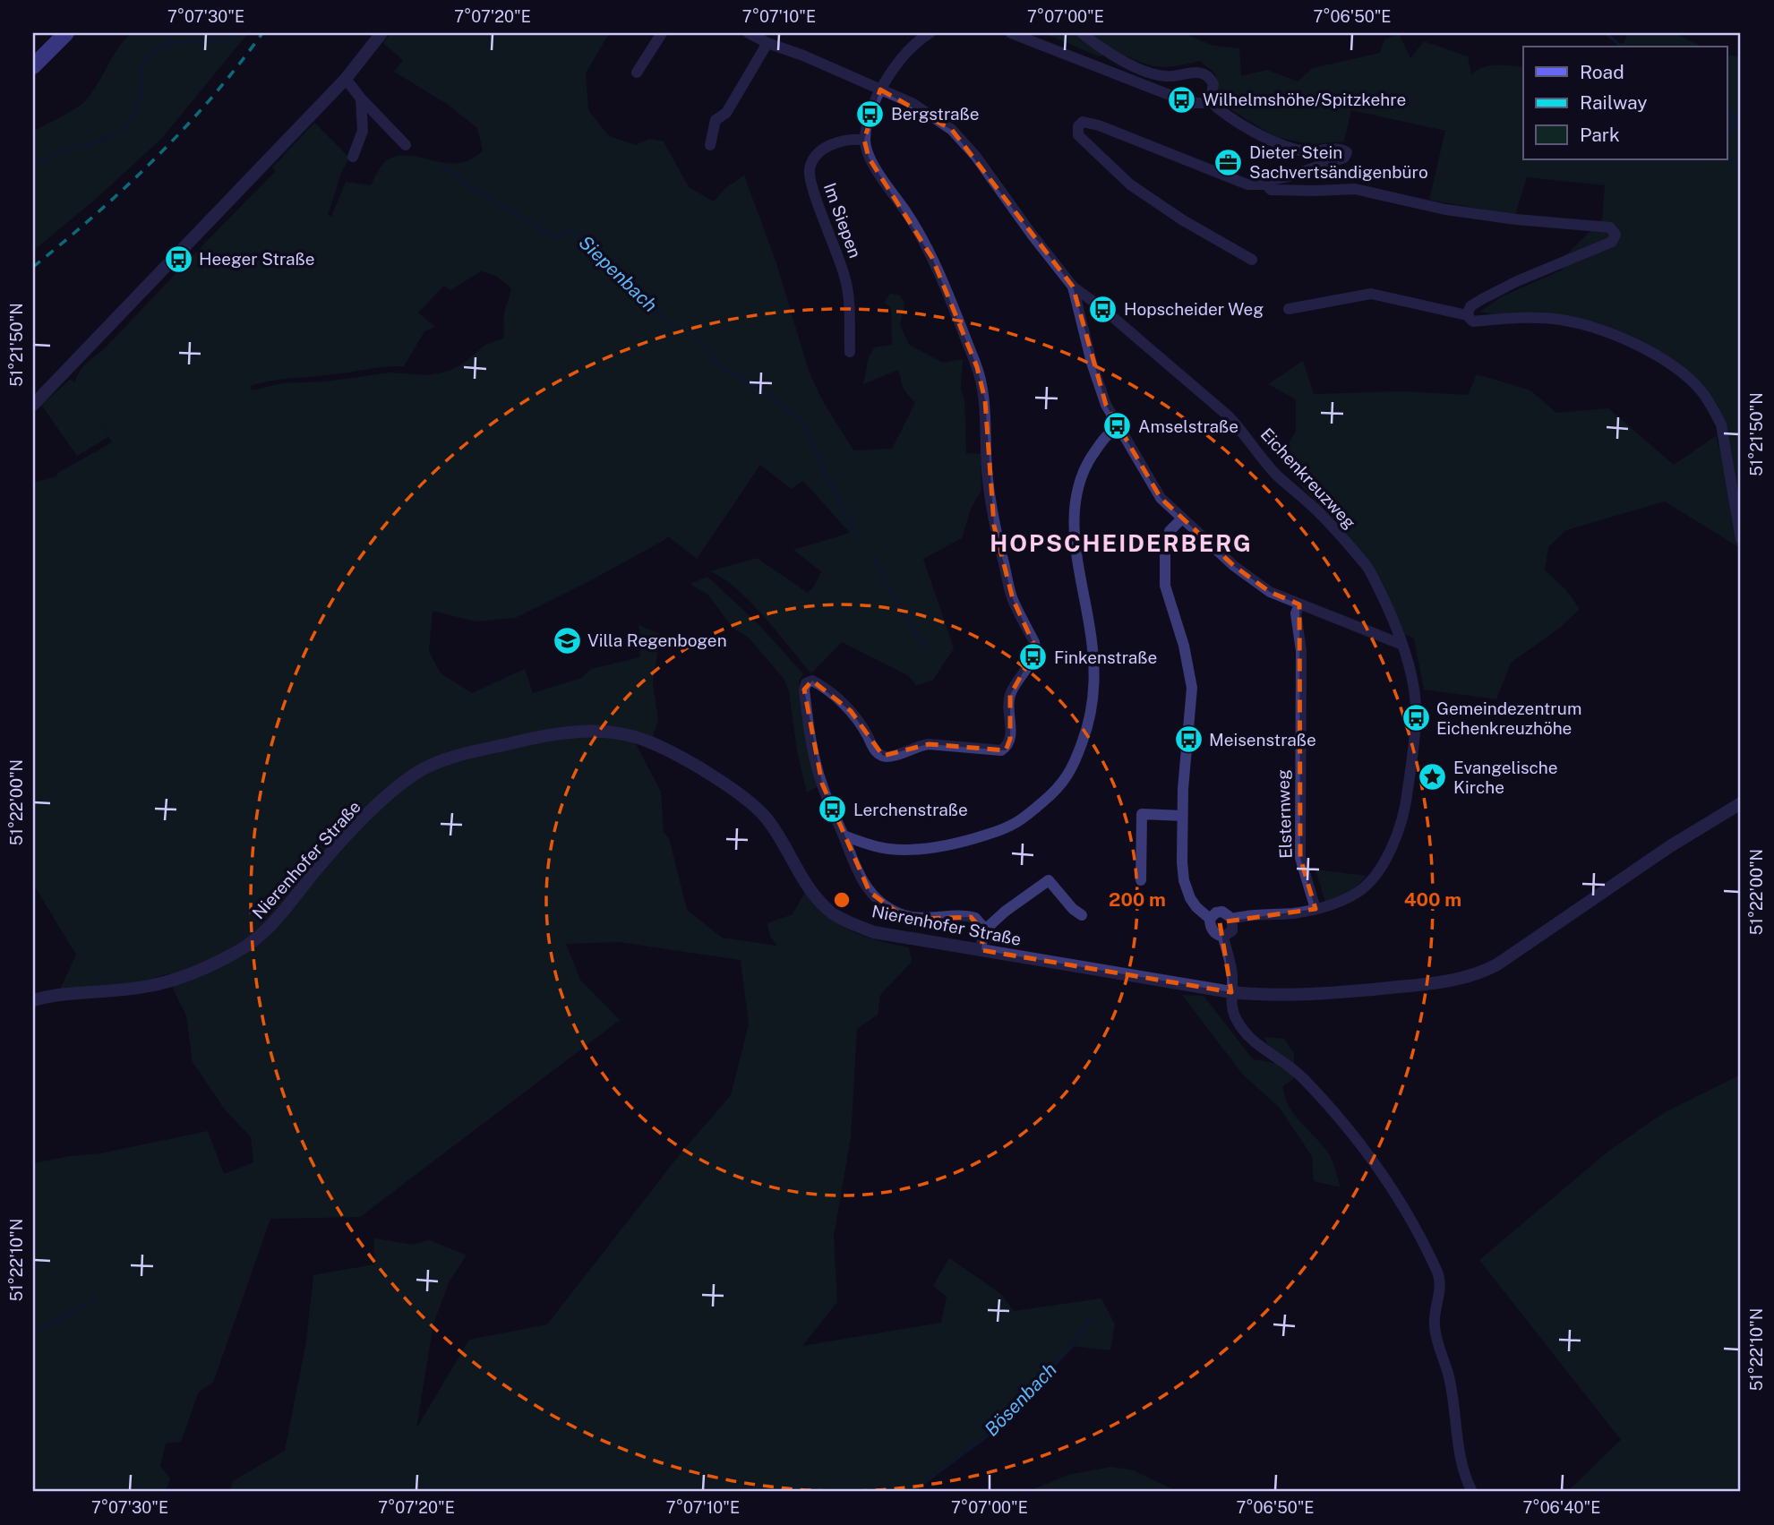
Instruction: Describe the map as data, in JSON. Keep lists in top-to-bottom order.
{
  "streets": {
    "street": [
      "Im Siepen",
      "Eichenkreuzweg",
      "Elsternweg",
      "Nierenhofer Straße"
    ]
  },
  "districts": ["HOPSCHEIDERBERG"],
  "water": ["Siepenbach", "Bösenbach"],
  "places": {
    "bus stop": [
      "Wilhelmshöhe/Spitzkehre",
      "Bergstraße",
      "Heeger Straße",
      "Hopscheider Weg",
      "Amselstraße",
      "Finkenstraße",
      "Gemeindezentrum Eichenkreuzhöhe",
      "Meisenstraße",
      "Lerchenstraße"
    ],
    "office": ["Dieter Stein Sachvertsändigenbüro"],
    "school or university": ["Villa Regenbogen"],
    "place": ["Evangelische Kirche"]
  },
  "legend": ["Road", "Railway", "Park"],
  "coordinates": [
    "7°07'30\"E",
    "7°07'20\"E",
    "7°07'10\"E",
    "7°07'00\"E",
    "7°06'50\"E",
    "51°21'50\"N",
    "51°22'00\"N",
    "51°22'10\"N",
    "7°06'40\"E"
  ],
  "rings": ["200 m", "400 m"]
}
